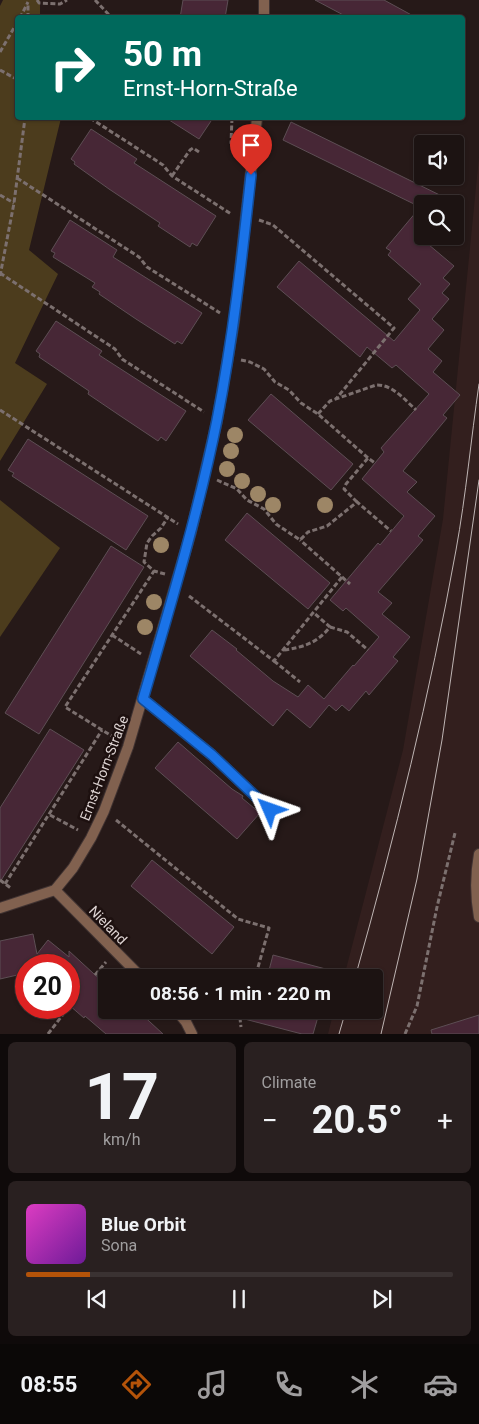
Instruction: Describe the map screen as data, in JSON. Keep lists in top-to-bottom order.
{
  "streets": {
    "street": ["Ernst-Horn-Straße", "Nieland"]
  },
  "crossings": [
    ["Ernst-Horn-Straße", "Nieland"]
  ],
  "page": {
    "turn": ["50 m", "Ernst-Horn-Straße"],
    "limit": "20",
    "trip": "08:56 · 1 min · 220 m",
    "tile": [
      ["17", "km/h"],
      "Climate"
    ],
    "heat": ["−", "20.5°", "+"],
    "song": ["Blue Orbit", "Sona"],
    "tabs": "08:55"
  }
}
